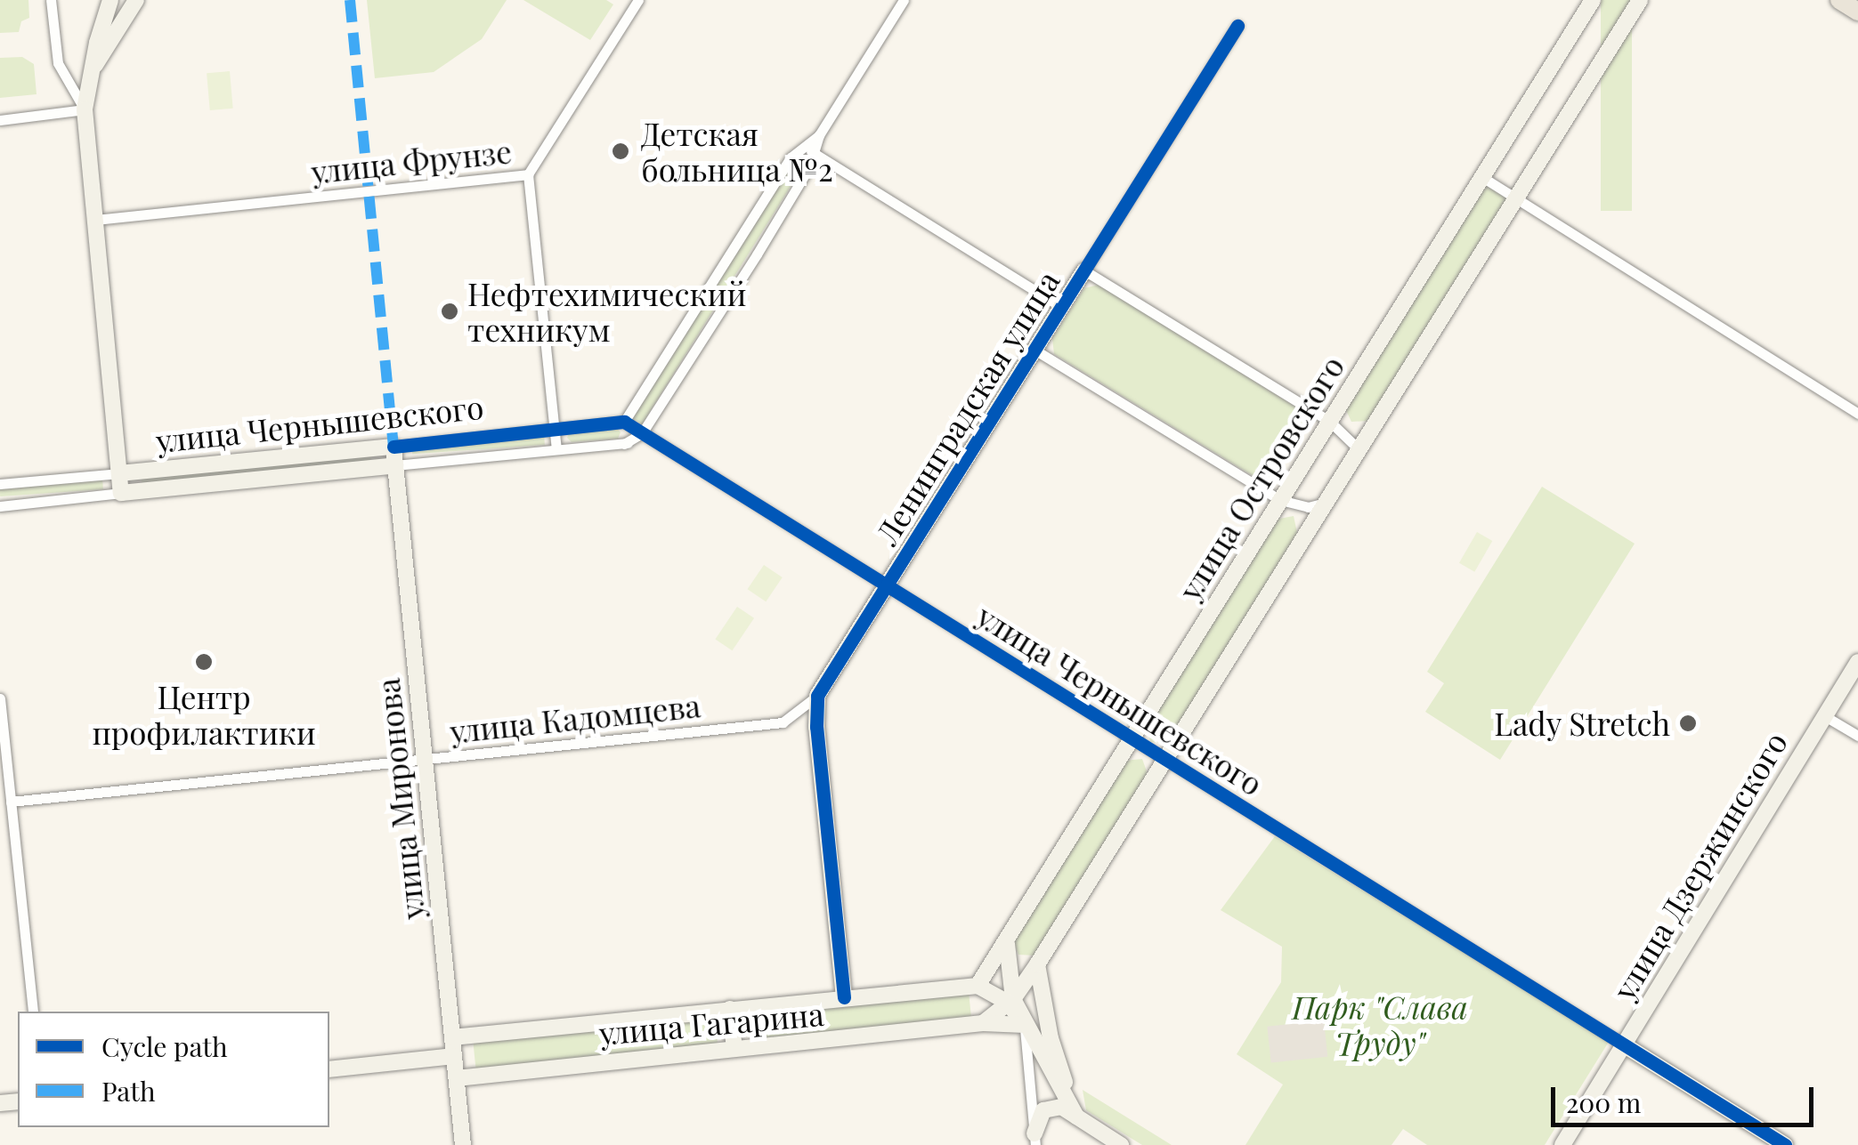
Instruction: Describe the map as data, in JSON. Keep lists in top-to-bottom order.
{
  "streets": {
    "main road": [
      "Ленинградская улица",
      "улица Чернышевского",
      "улица Островского",
      "улица Миронова",
      "улица Дзержинского",
      "улица Гагарина"
    ],
    "street": ["улица Фрунзе", "улица Кадомцева"]
  },
  "crossings": [
    ["Ленинградская улица", "улица Чернышевского"],
    ["Ленинградская улица", "улица Кадомцева"],
    ["улица Чернышевского", "улица Островского"],
    ["улица Чернышевского", "улица Миронова"],
    ["улица Чернышевского", "улица Дзержинского"],
    ["улица Островского", "улица Гагарина"],
    ["улица Кадомцева", "улица Миронова"],
    ["улица Миронова", "улица Гагарина"]
  ],
  "parks": ["Парк \"Слава Труду\""],
  "places": [
    "Детская больница №2",
    "Нефтехимический техникум",
    "Центр профилактики",
    "Lady Stretch"
  ],
  "legend": ["Cycle path", "Path"],
  "scale_bar": "200 m"
}
